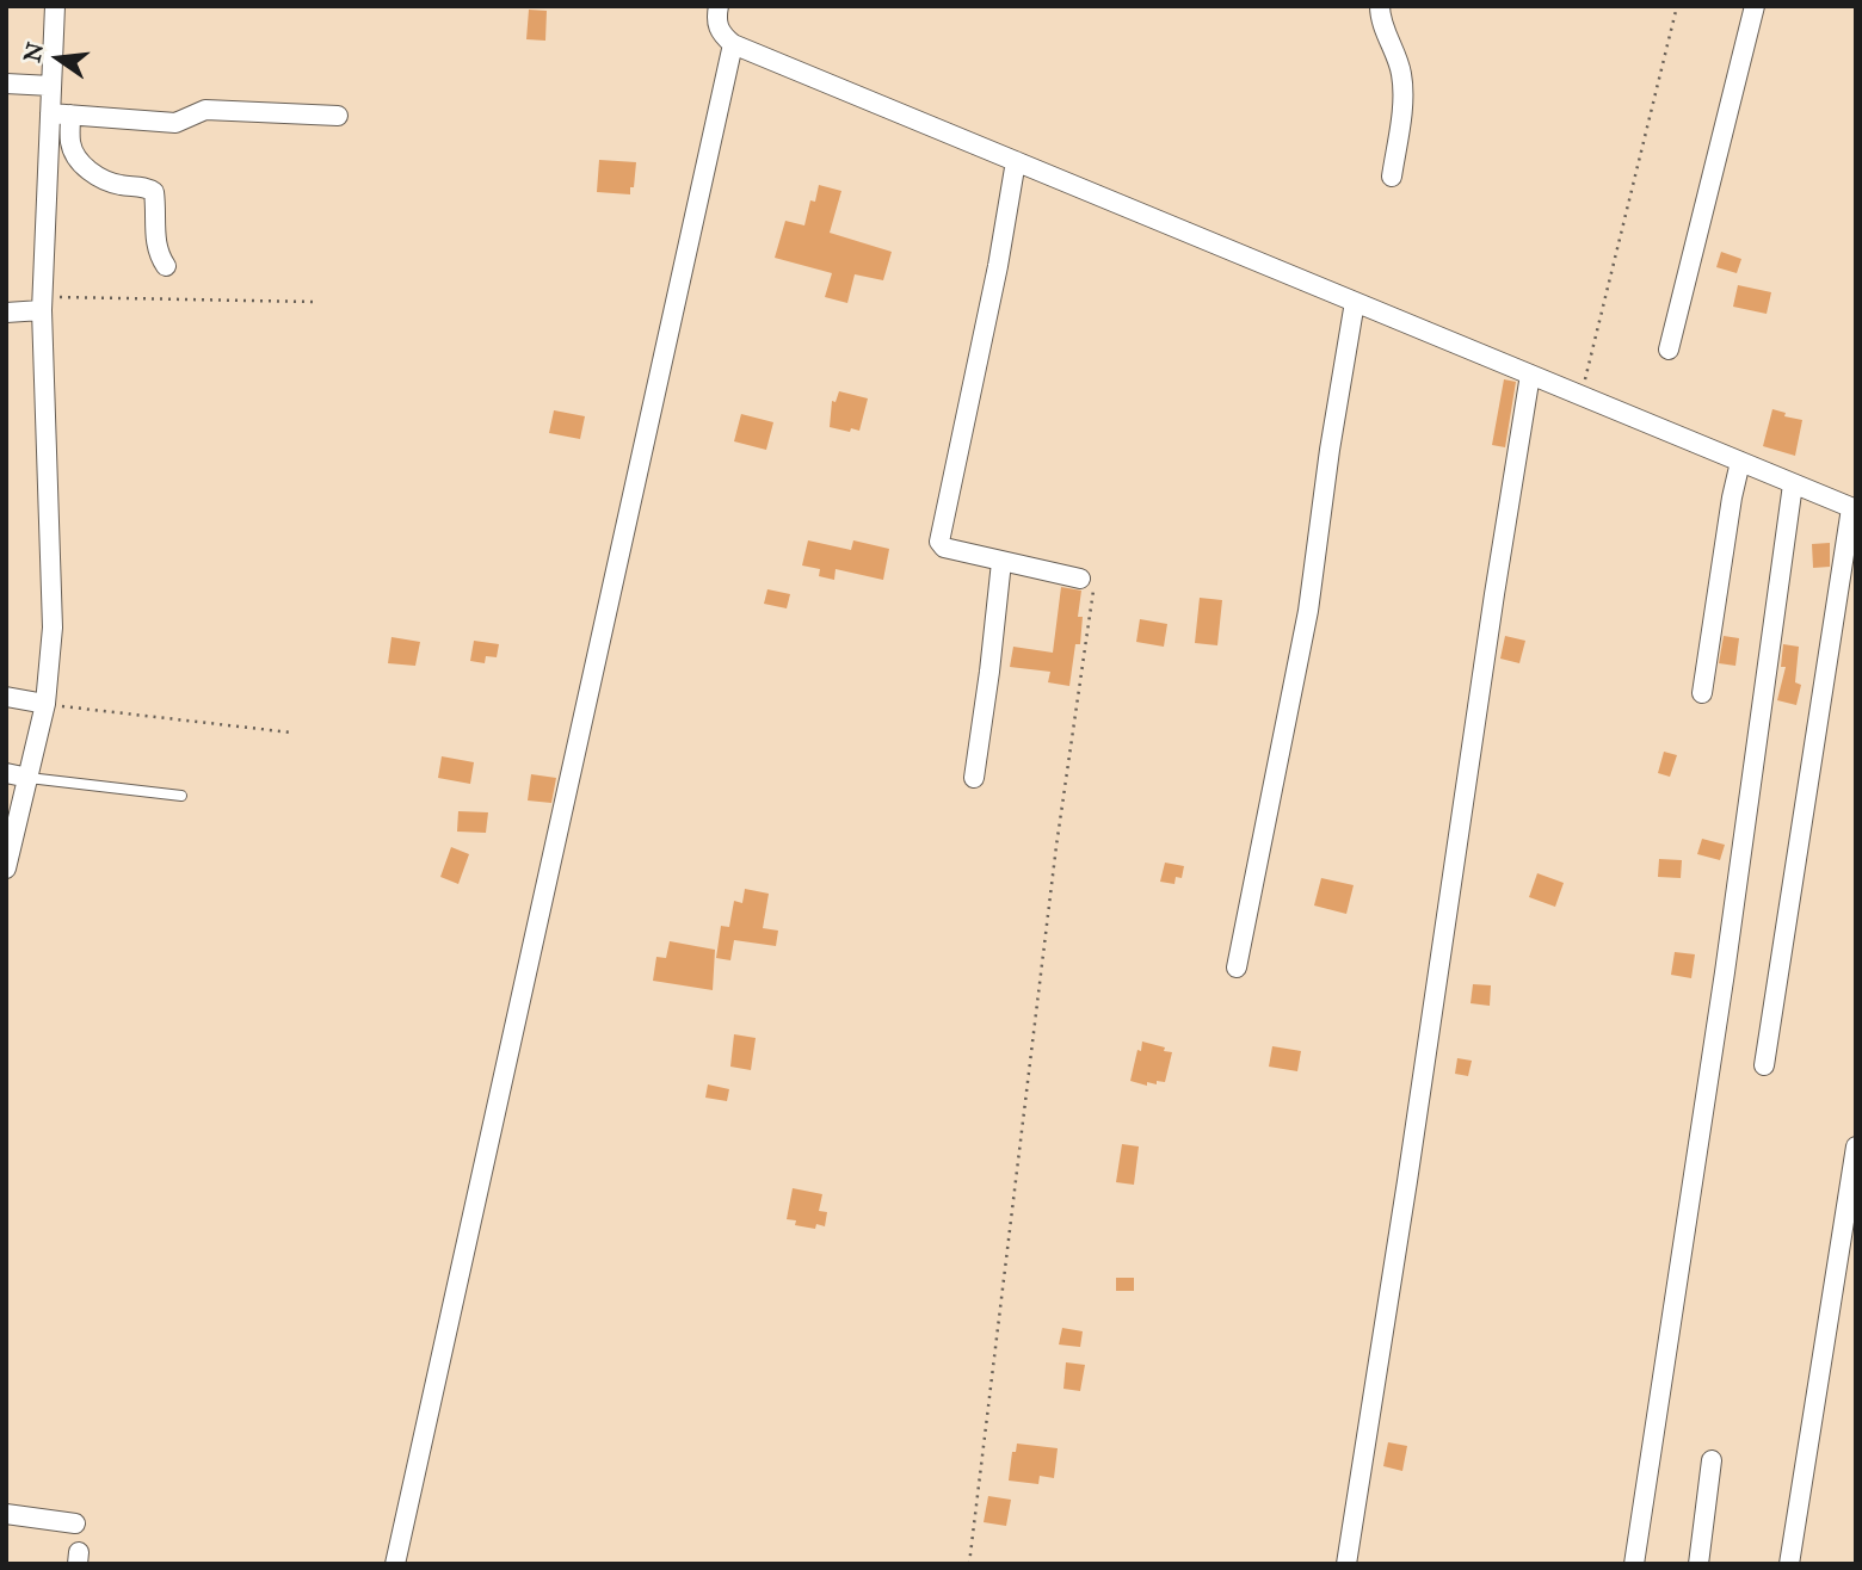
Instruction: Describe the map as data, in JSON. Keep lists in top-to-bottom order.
{
  "north": "left"
}
